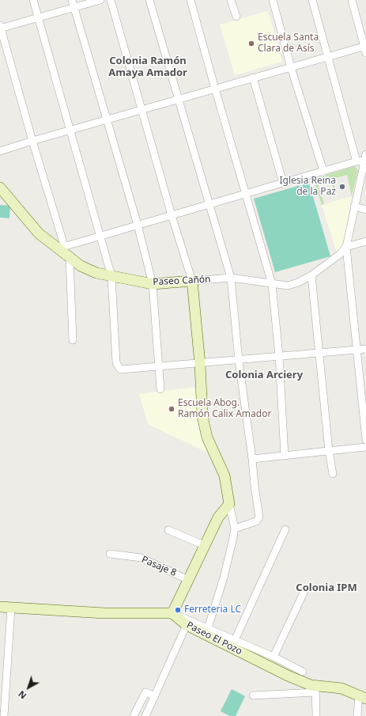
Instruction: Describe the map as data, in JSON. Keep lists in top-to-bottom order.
{
  "streets": {
    "street": ["Paseo Cañón", "Pasaje 8", "Paseo El Pozo"]
  },
  "districts": ["Colonia Ramón Amaya Amador", "Colonia Arciery", "Colonia IPM"],
  "places": [
    "Escuela Santa Clara de Asís",
    "Iglesia Reina de la Paz",
    "Escuela Abog. Ramón Calix Amador",
    "Ferreteria LC"
  ],
  "north": "bottom left"
}
